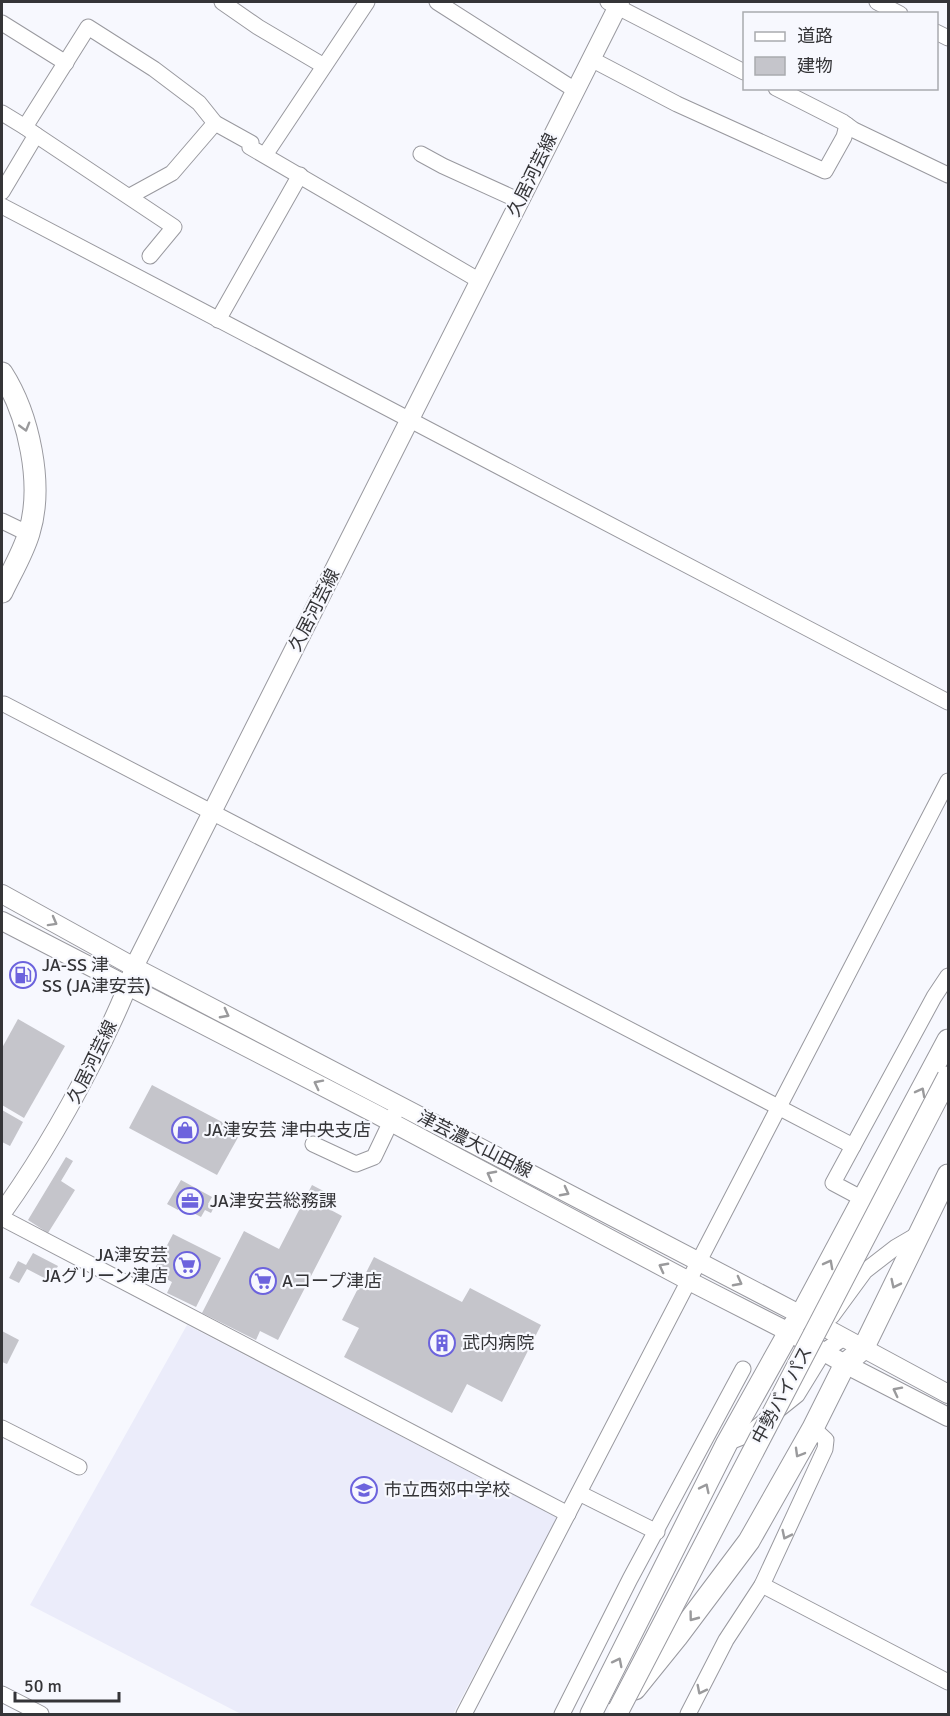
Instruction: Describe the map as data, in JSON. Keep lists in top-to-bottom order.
{
  "streets": {
    "highway": ["中勢バイパス"],
    "main road": ["久居河芸線", "津芸濃大山田線"]
  },
  "crossings": [
    ["久居河芸線", "津芸濃大山田線"]
  ],
  "places": {
    "fuel station": ["JA-SS 津 SS (JA津安芸)"],
    "shop": ["JA津安芸 津中央支店"],
    "office": ["JA津安芸総務課"],
    "supermarket": ["JA津安芸 JAグリーン津店", "Aコープ津店"],
    "building": ["武内病院"],
    "school or university": ["市立西郊中学校"]
  },
  "legend": ["道路", "建物"],
  "scale_bar": "50 m"
}
